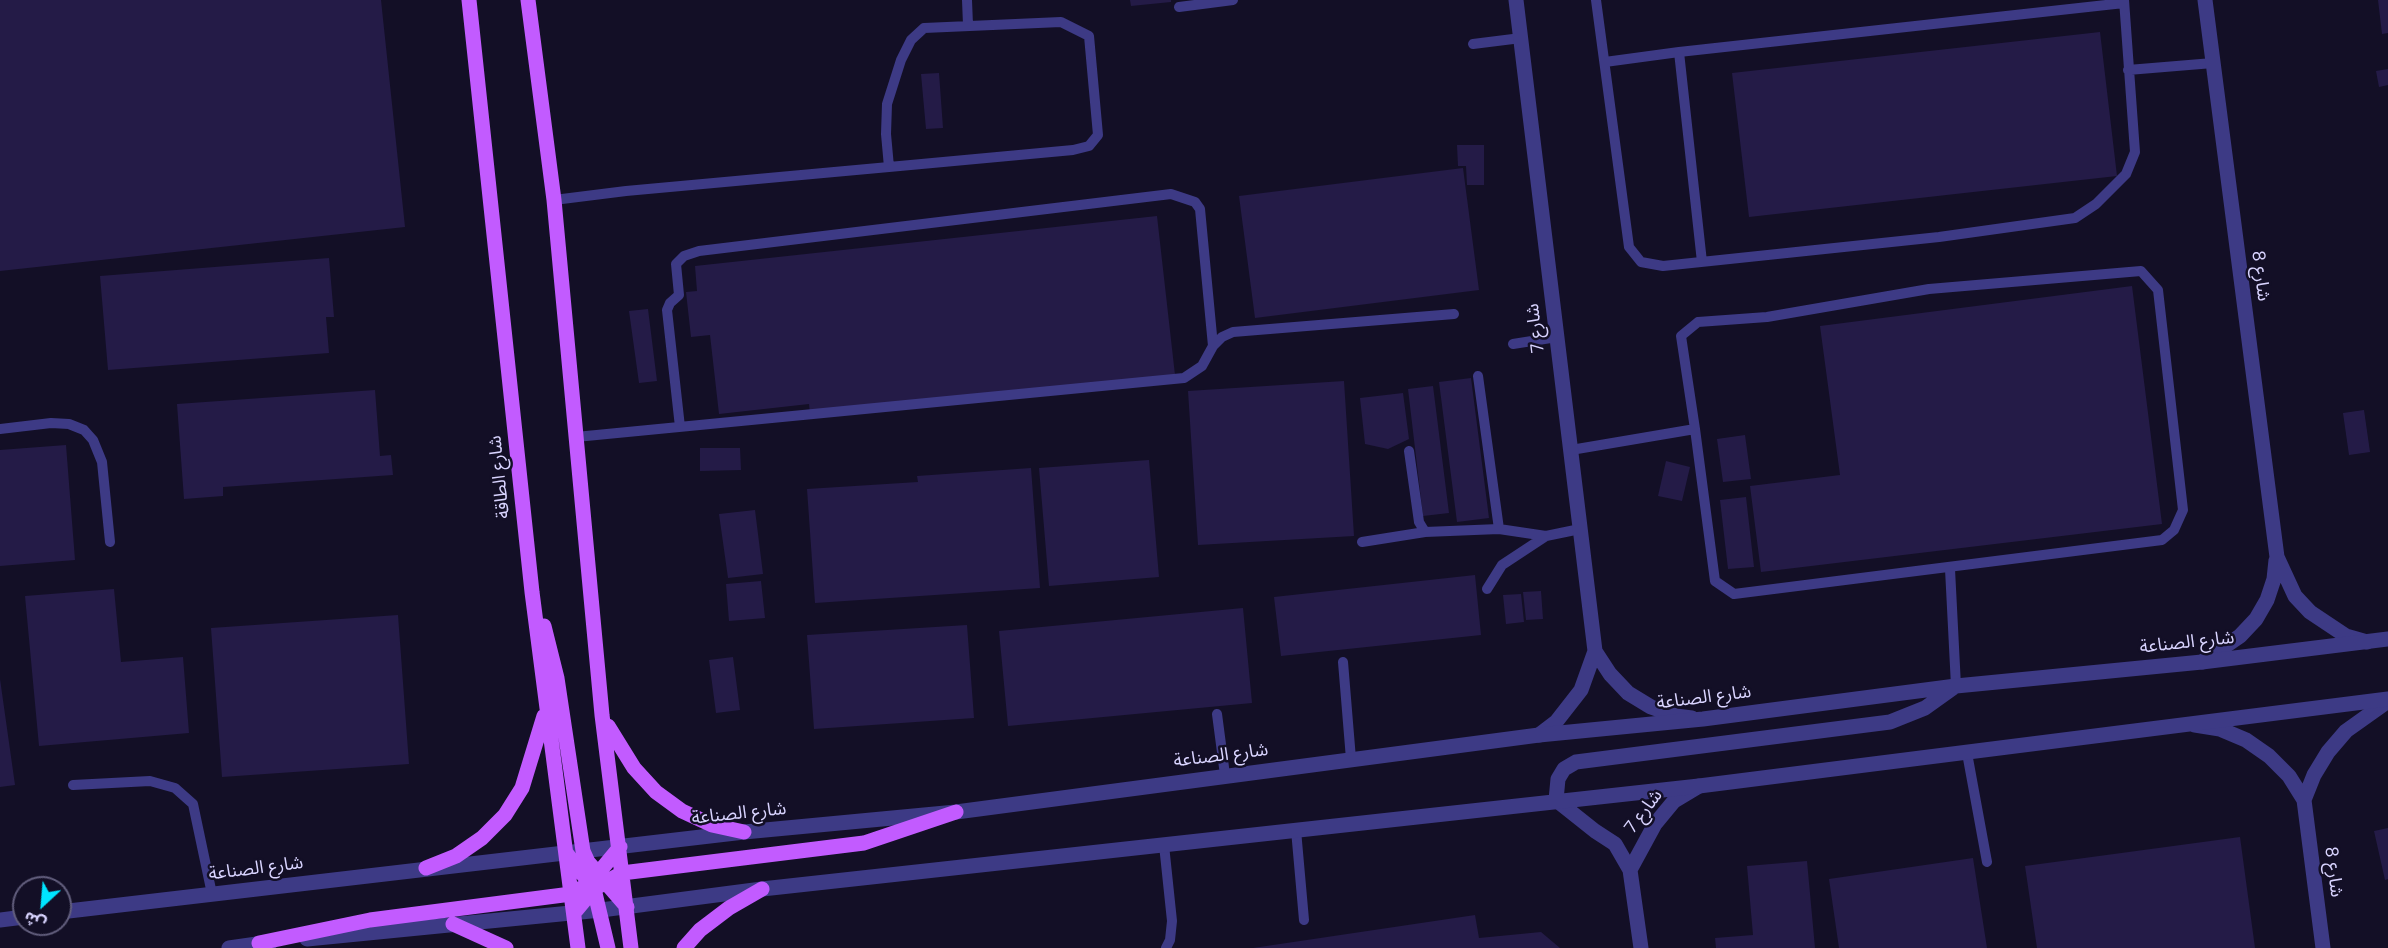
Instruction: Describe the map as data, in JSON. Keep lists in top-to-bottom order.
{
  "streets": {
    "main road": ["شارع الطاقة"],
    "street": ["شارع 8", "شارع 7", "شارع الصناعة"]
  },
  "crossings": [
    ["شارع 8", "شارع الصناعة"],
    ["شارع 7", "شارع الصناعة"],
    ["شارع الطاقة", "شارع الصناعة"]
  ],
  "north": "bottom left"
}
